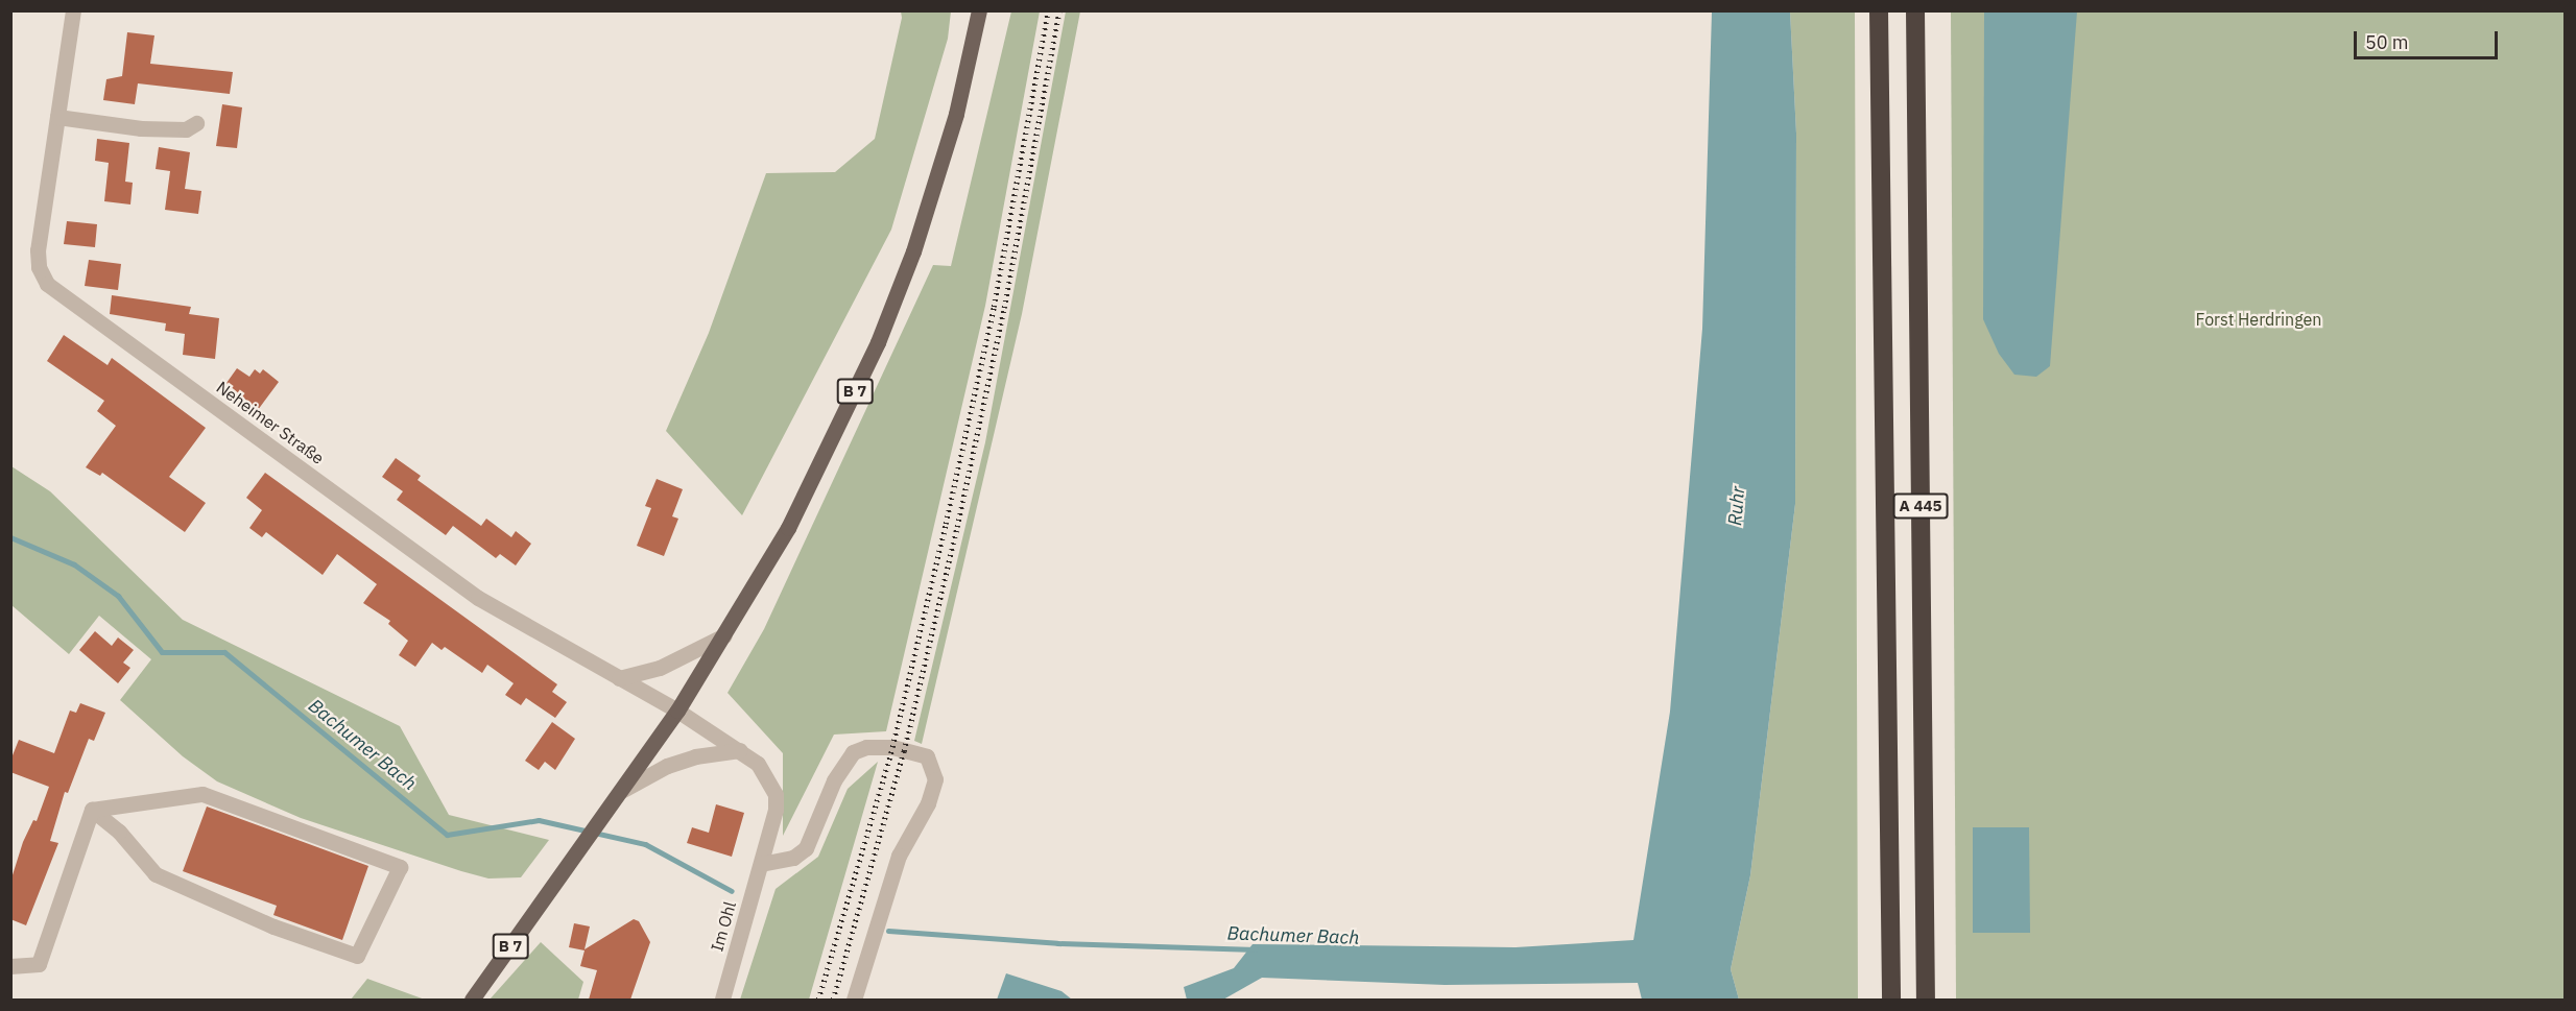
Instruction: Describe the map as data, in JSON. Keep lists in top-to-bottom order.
{
  "streets": {
    "highway": ["A 445"],
    "main road": ["B 7"],
    "street": ["Neheimer Straße", "Im Ohl"]
  },
  "crossings": [
    ["B 7", "Neheimer Straße"],
    ["Neheimer Straße", "Im Ohl"]
  ],
  "water": ["Ruhr", "Bachumer Bach"],
  "parks": ["Forst Herdringen"],
  "scale_bar": "50 m"
}
